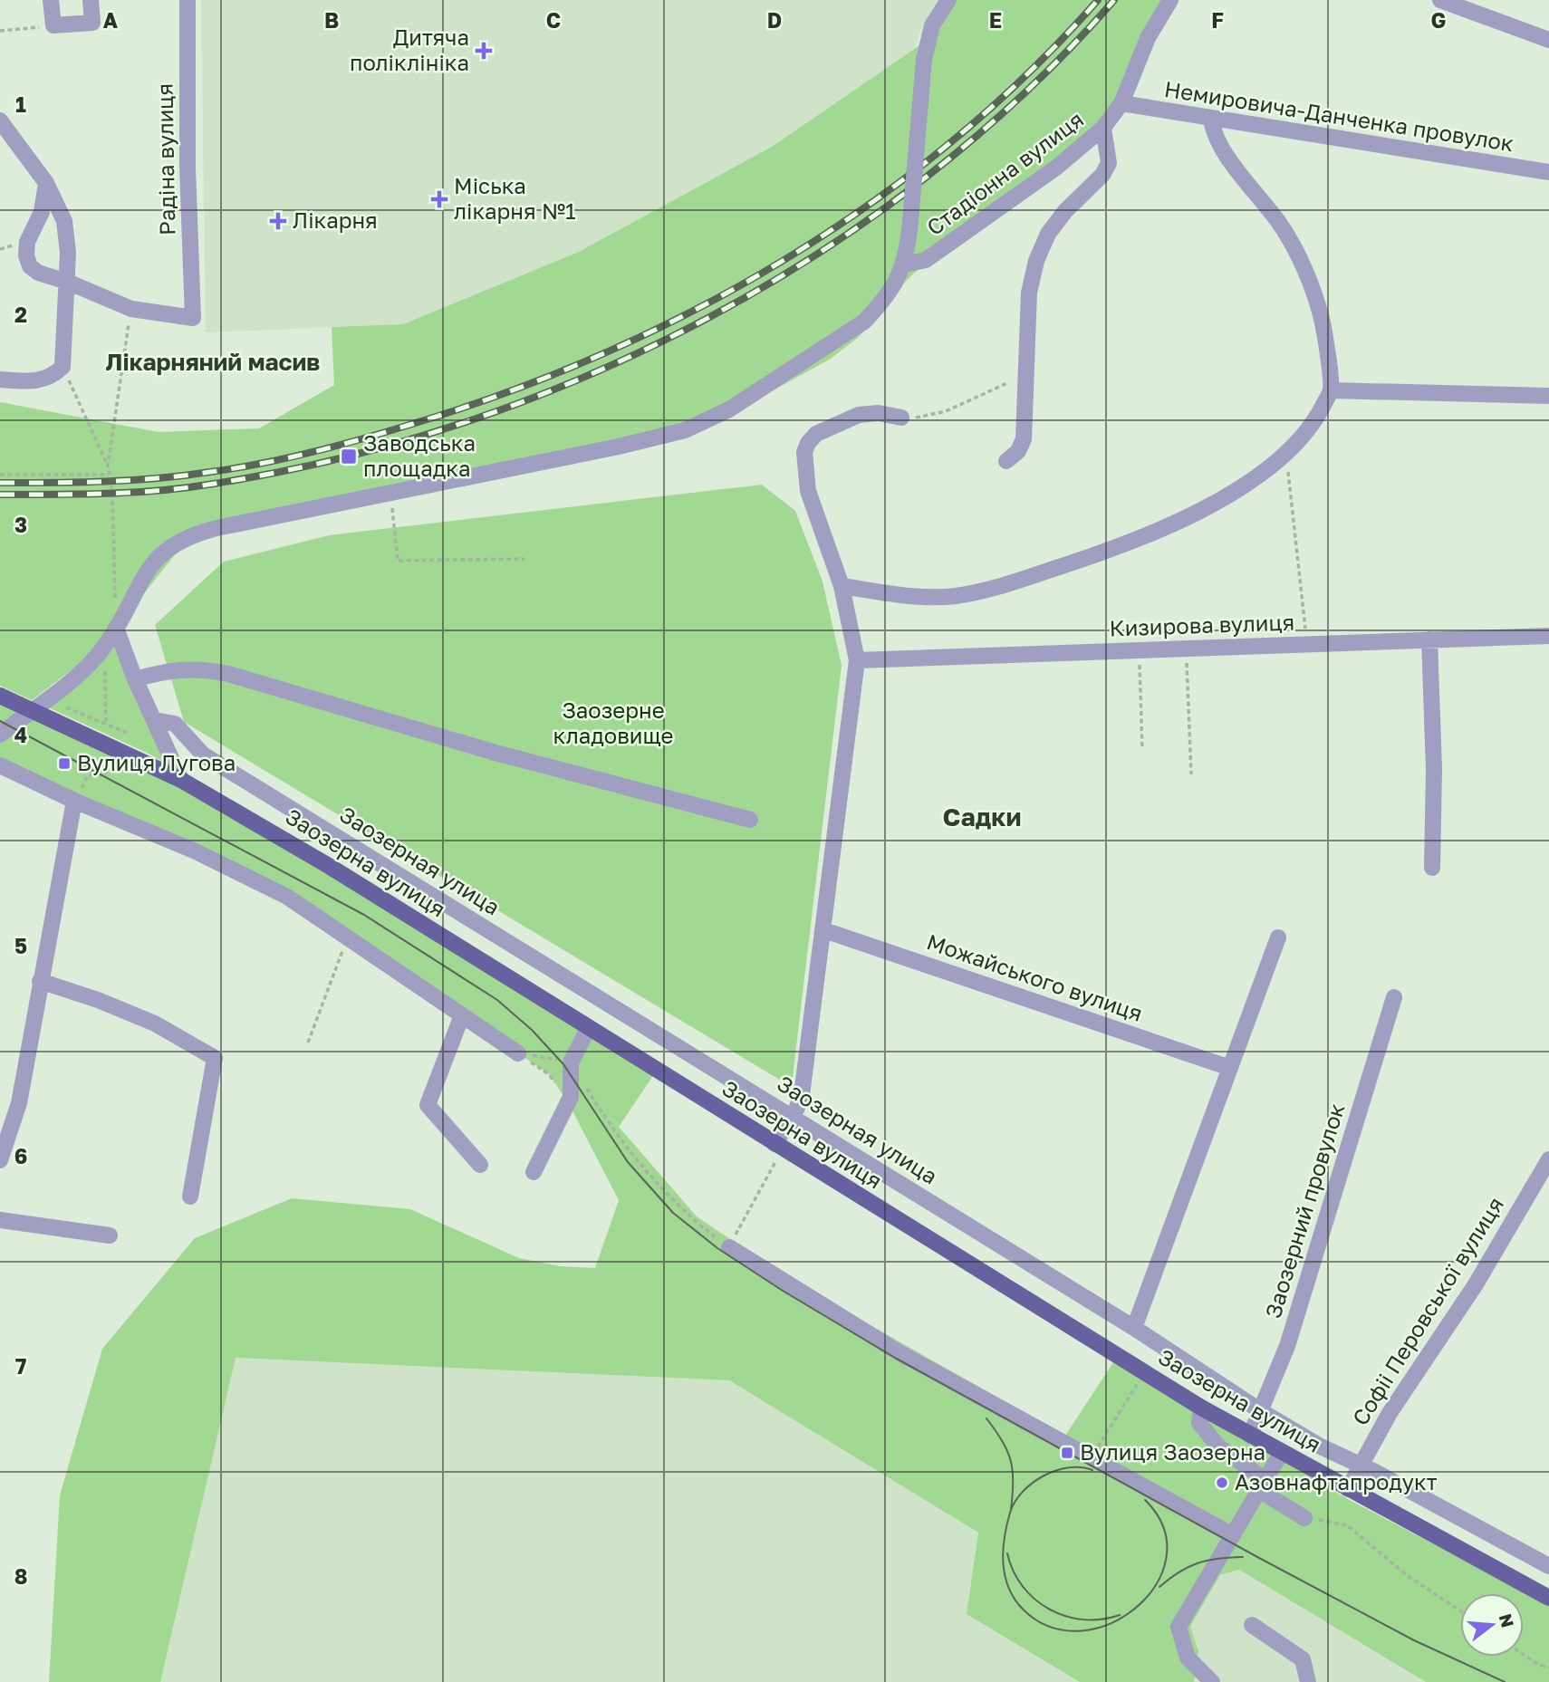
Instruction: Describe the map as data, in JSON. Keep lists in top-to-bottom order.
{
  "streets": {
    "main road": ["Заозерна вулиця"],
    "street": [
      "Немировича-Данченка провулок",
      "Радіна вулиця",
      "Стадіонна вулиця",
      "Кизирова вулиця",
      "Заозерная улица",
      "Можайського вулиця",
      "Заозерний провулок",
      "Софіі Перовської вулиця"
    ]
  },
  "crossings": [
    ["Немировича-Данченка провулок", "Стадіонна вулиця"],
    ["Заозерная улица", "Заозерний провулок"],
    ["Заозерная улица", "Софіі Перовської вулиця"],
    ["Заозерна вулиця", "Заозерний провулок"],
    ["Заозерна вулиця", "Софіі Перовської вулиця"]
  ],
  "districts": ["Лікарняний масив", "Садки"],
  "parks": ["Заозерне кладовище"],
  "places": {
    "health": ["Дитяча поліклініка", "Міська лікарня №1", "Лікарня"],
    "transit": ["Заводська площадка", "Вулиця Лугова", "Вулиця Заозерна"],
    "other": ["Азовнафтапродукт"]
  },
  "north": "right",
  "grid": {
    "columns": [
      "A",
      "B",
      "C",
      "D",
      "E",
      "F",
      "G"
    ],
    "rows": [
      "1",
      "2",
      "3",
      "4",
      "5",
      "6",
      "7",
      "8"
    ]
  }
}
